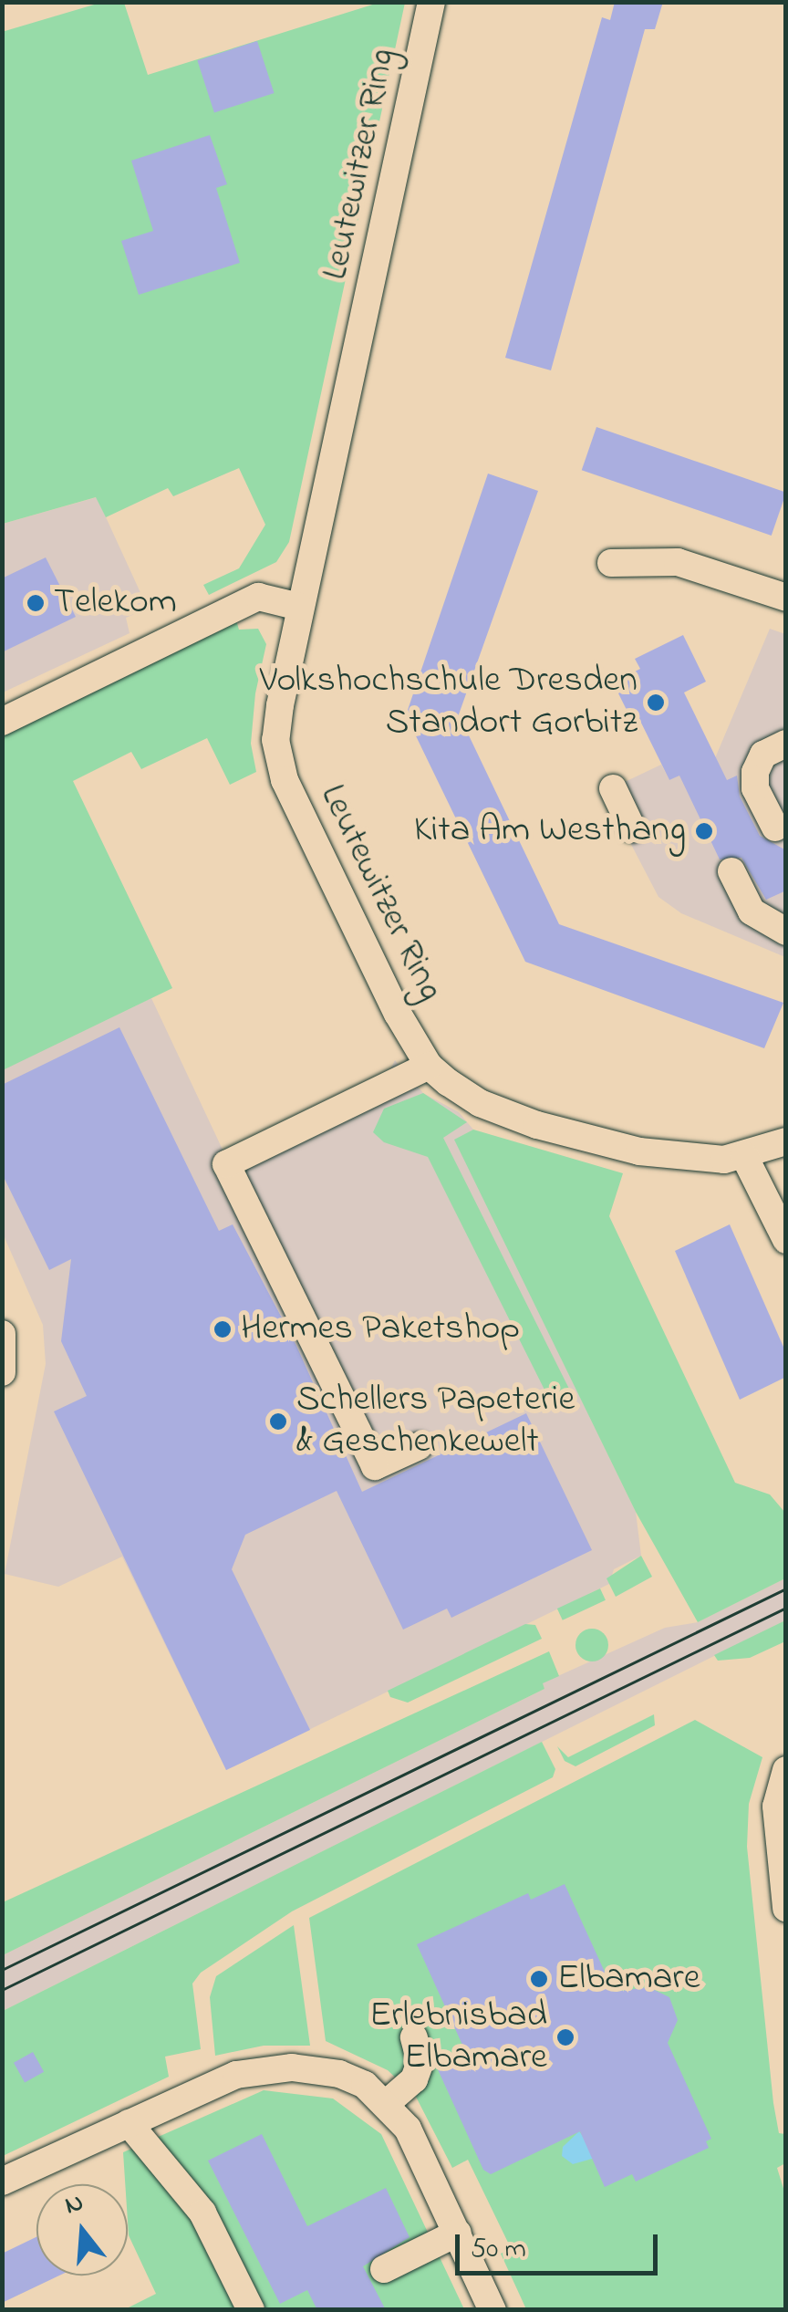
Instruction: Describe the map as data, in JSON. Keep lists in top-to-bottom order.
{
  "streets": {
    "street": ["Leutewitzer Ring"]
  },
  "places": [
    "Telekom",
    "Volkshochschule Dresden Standort Gorbitz",
    "Kita Am Westhang",
    "Hermes Paketshop",
    "Schellers Papeterie & Geschenkewelt",
    "Elbamare",
    "Erlebnisbad Elbamare"
  ],
  "scale_bar": "50 m",
  "north": "top"
}
